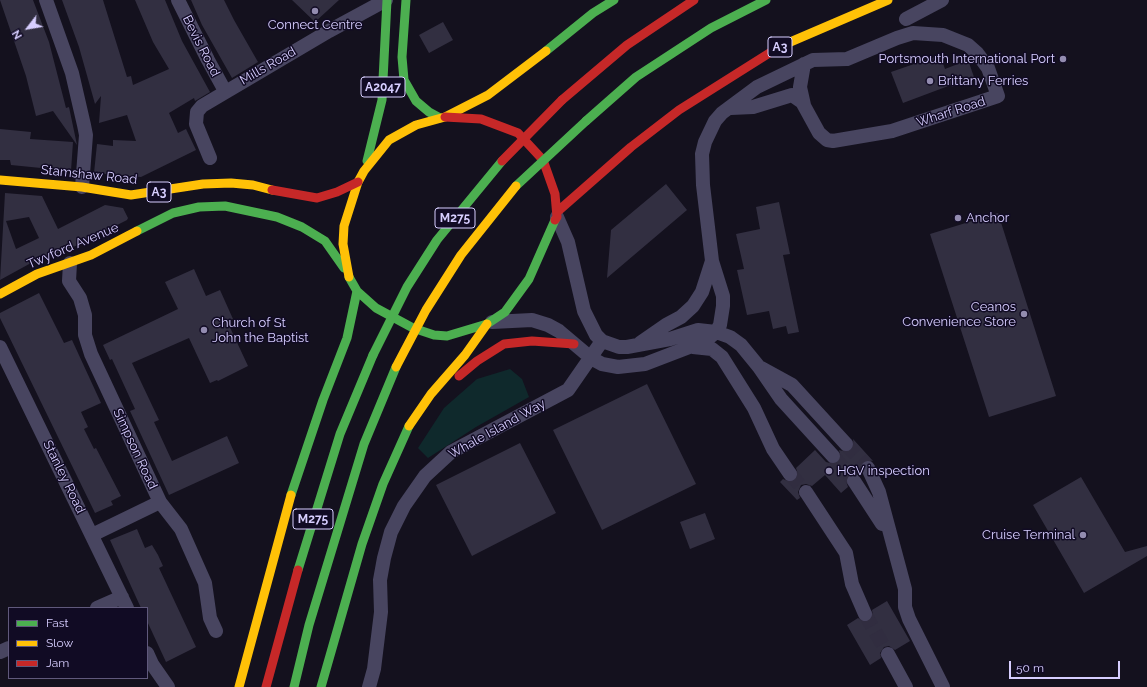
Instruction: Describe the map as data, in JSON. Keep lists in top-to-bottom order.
{
  "streets": {
    "main road": [
      "A3",
      "A2047",
      "Stamshaw Road",
      "M275",
      "Twyford Avenue"
    ],
    "street": [
      "Bevis Road",
      "Mills Road",
      "Wharf Road",
      "Whale Island Way",
      "Simpson Road",
      "Stanley Road"
    ]
  },
  "crossings": [
    ["Bevis Road", "Mills Road"],
    ["Mills Road", "A2047"],
    ["Twyford Avenue", "Simpson Road"]
  ],
  "places": [
    "Connect Centre",
    "Portsmouth International Port",
    "Brittany Ferries",
    "Anchor",
    "Ceanos Convenience Store",
    "Church of St John the Baptist",
    "HGV inspection",
    "Cruise Terminal"
  ],
  "legend": ["Fast", "Slow", "Jam"],
  "scale_bar": "50 m",
  "north": "bottom left"
}
